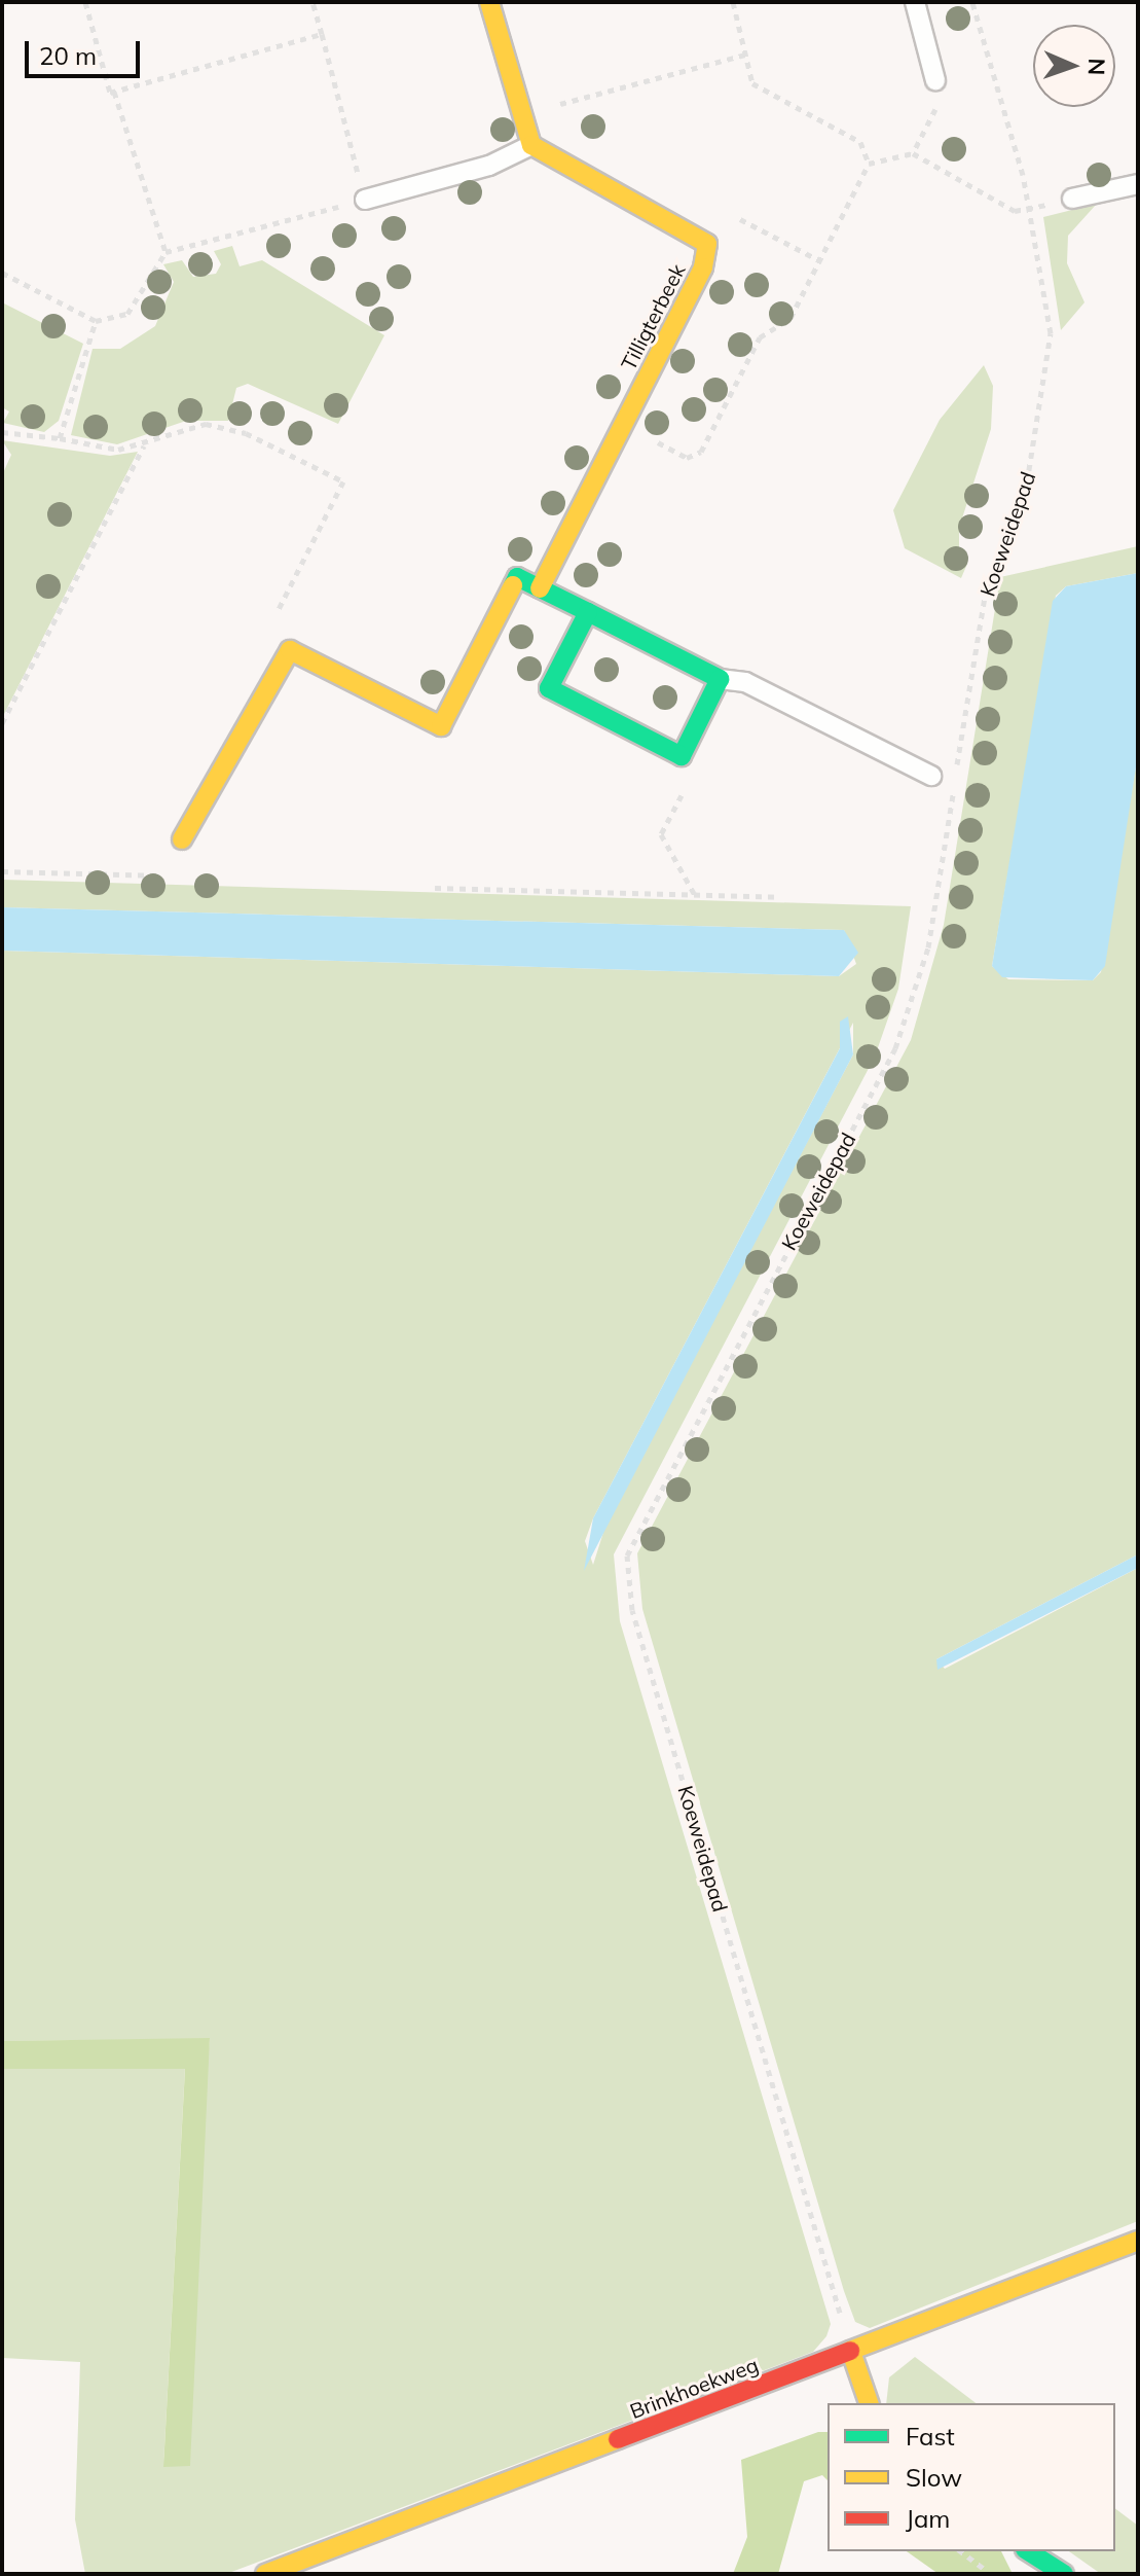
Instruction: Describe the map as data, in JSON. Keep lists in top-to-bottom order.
{
  "streets": {
    "street": ["Tilligterbeek", "Brinkhoekweg"],
    "path": ["Koeweidepad"]
  },
  "crossings": [
    ["Koeweidepad", "Brinkhoekweg"]
  ],
  "legend": ["Fast", "Slow", "Jam"],
  "scale_bar": "20 m",
  "north": "right"
}
